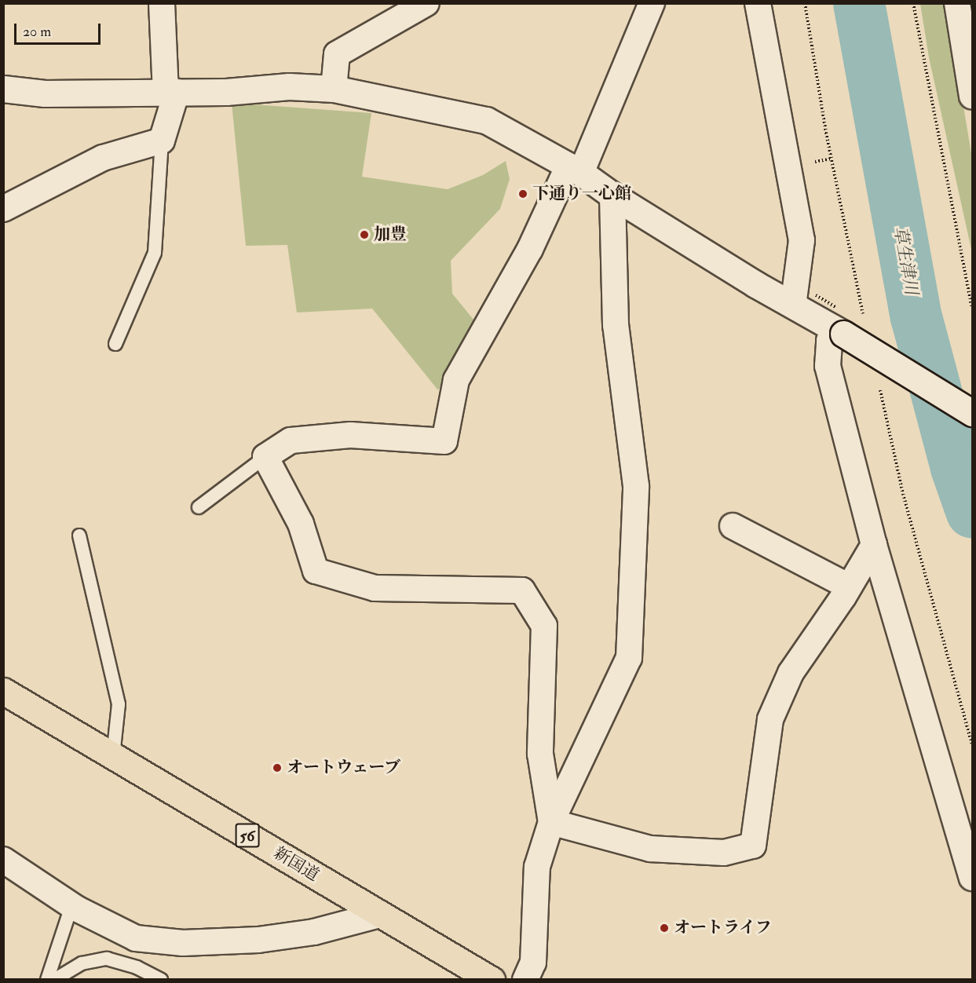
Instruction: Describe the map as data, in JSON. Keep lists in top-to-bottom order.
{
  "streets": {
    "main road": ["56", "新国道"]
  },
  "water": ["草生津川"],
  "places": [
    "下通り一心館",
    "加豊",
    "オートウェーブ",
    "オートライフ"
  ],
  "scale_bar": "20 m"
}
